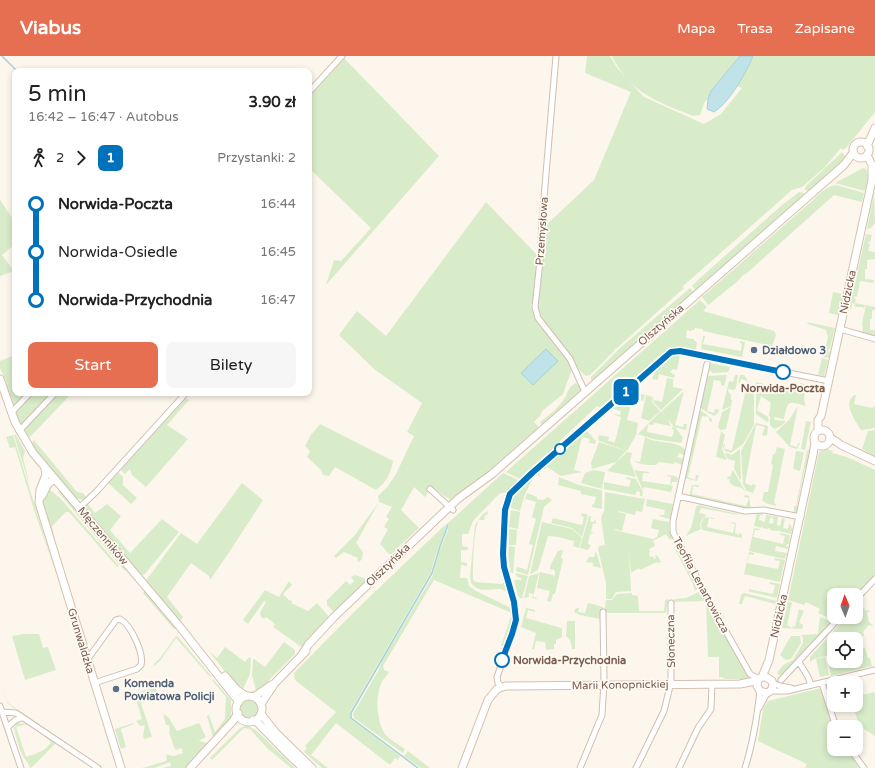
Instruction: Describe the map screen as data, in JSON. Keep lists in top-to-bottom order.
{
  "streets": {
    "main road": [
      "Nidzicka",
      "Olsztyńska",
      "Męczenników",
      "Grunwaldzka",
      "Marii Konopnickiej"
    ],
    "street": ["Przemysłowa", "Teofila Lenartowicza", "Słoneczna"]
  },
  "crossings": [
    ["Przemysłowa", "Olsztyńska"],
    ["Nidzicka", "Olsztyńska"],
    ["Olsztyńska", "Męczenników"],
    ["Męczenników", "Grunwaldzka"],
    ["Słoneczna", "Marii Konopnickiej"]
  ],
  "places": [
    "Działdowo 3",
    "Norwida-Poczta",
    "Norwida-Przychodnia",
    "Komenda Powiatowa Policji"
  ],
  "lines": ["bus line 1"],
  "north": "top",
  "page": {
    "header": "Viabus",
    "nav": ["Mapa", "Trasa", "Zapisane"],
    "on_map": "1",
    "heading": ["5 min", "16:42 – 16:47 · Autobus", "3.90 zł"],
    "legs": ["2", "1", "Przystanki: 2"],
    "list": [
      {
        "name": "Norwida-Poczta",
        "value": "16:44"
      },
      {
        "name": "Norwida-Osiedle",
        "value": "16:45"
      },
      {
        "name": "Norwida-Przychodnia",
        "value": "16:47"
      }
    ],
    "buttons": ["Start", "Bilety"],
    "map_buttons": ["+", "−"]
  }
}
